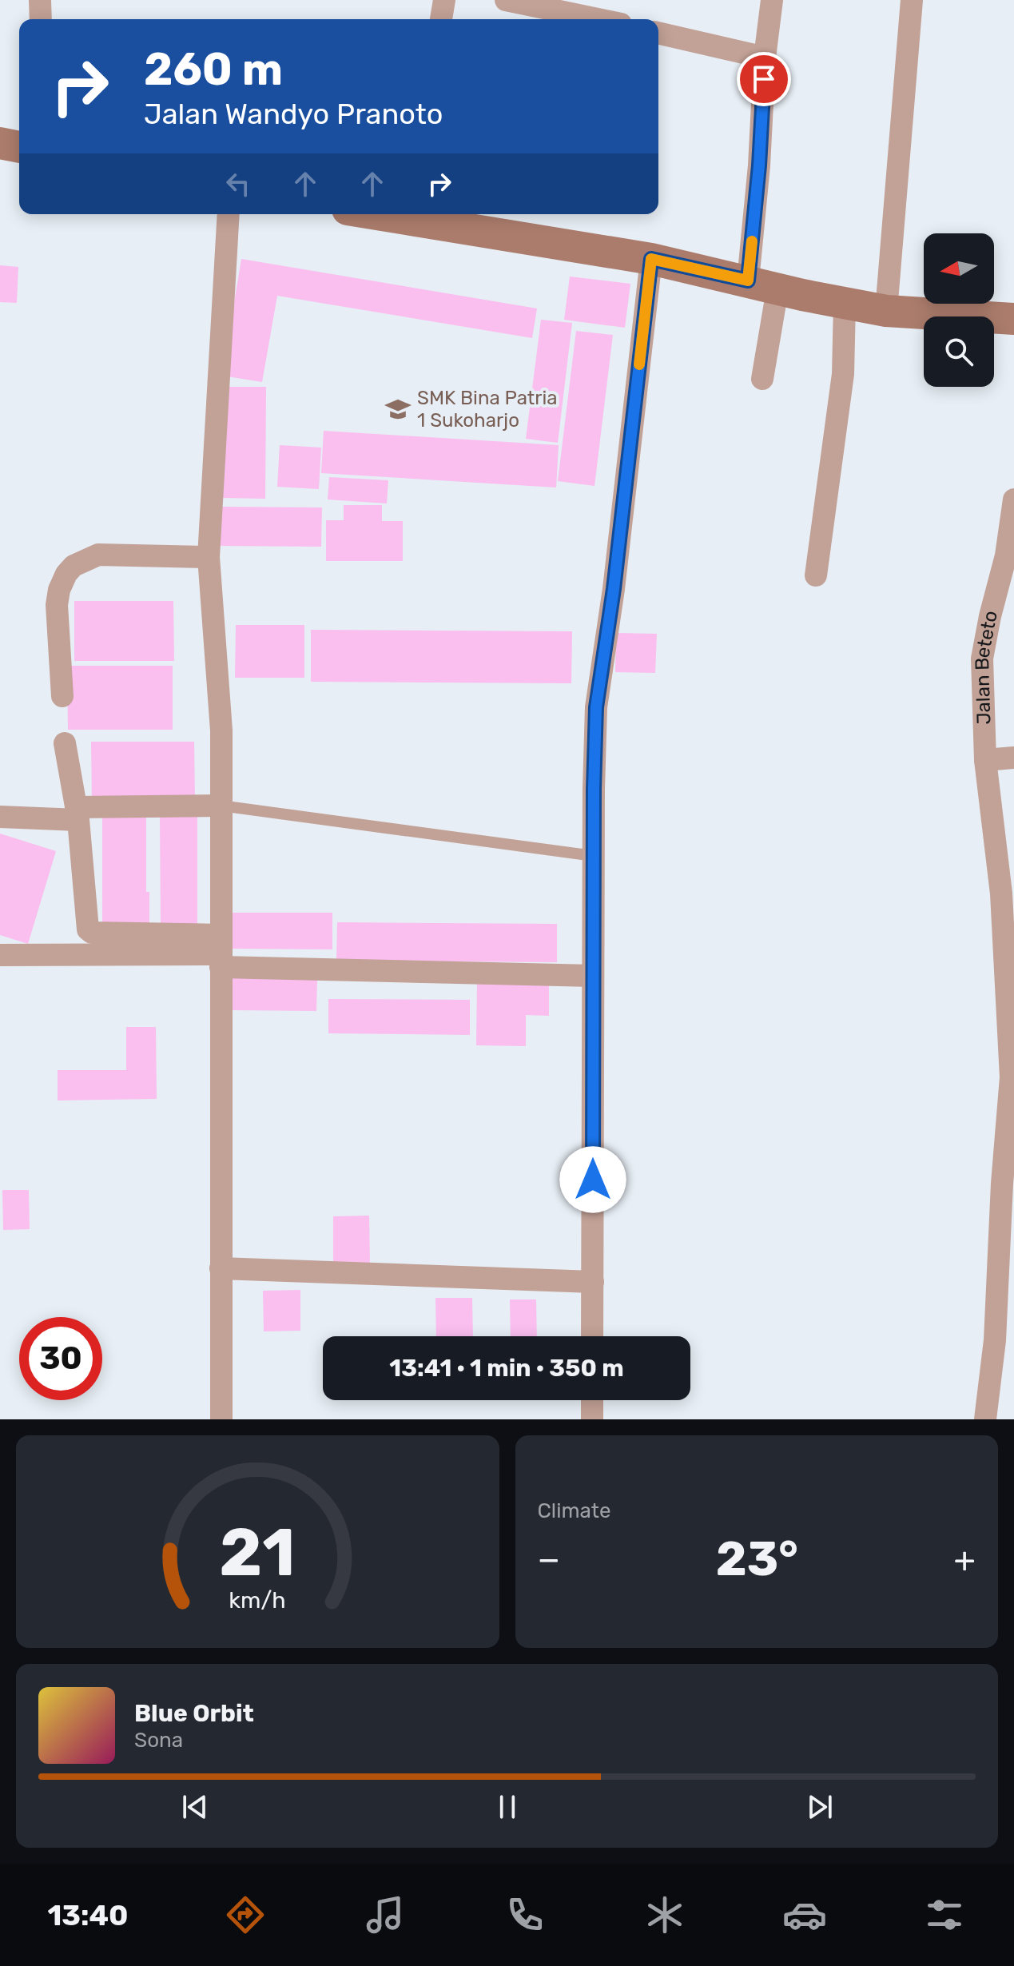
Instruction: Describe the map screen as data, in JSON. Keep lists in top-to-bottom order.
{
  "streets": {
    "street": ["Jalan Beteto"]
  },
  "places": {
    "school or university": ["SMK Bina Patria 1 Sukoharjo"]
  },
  "north": "left",
  "page": {
    "turn": ["260 m", "Jalan Wandyo Pranoto"],
    "limit": "30",
    "trip": "13:41 · 1 min · 350 m",
    "tile": "Climate",
    "heat": ["−", "23°", "+"],
    "song": ["Blue Orbit", "Sona"],
    "tabs": "13:40",
    "gauge": ["21", "km/h"]
  }
}
